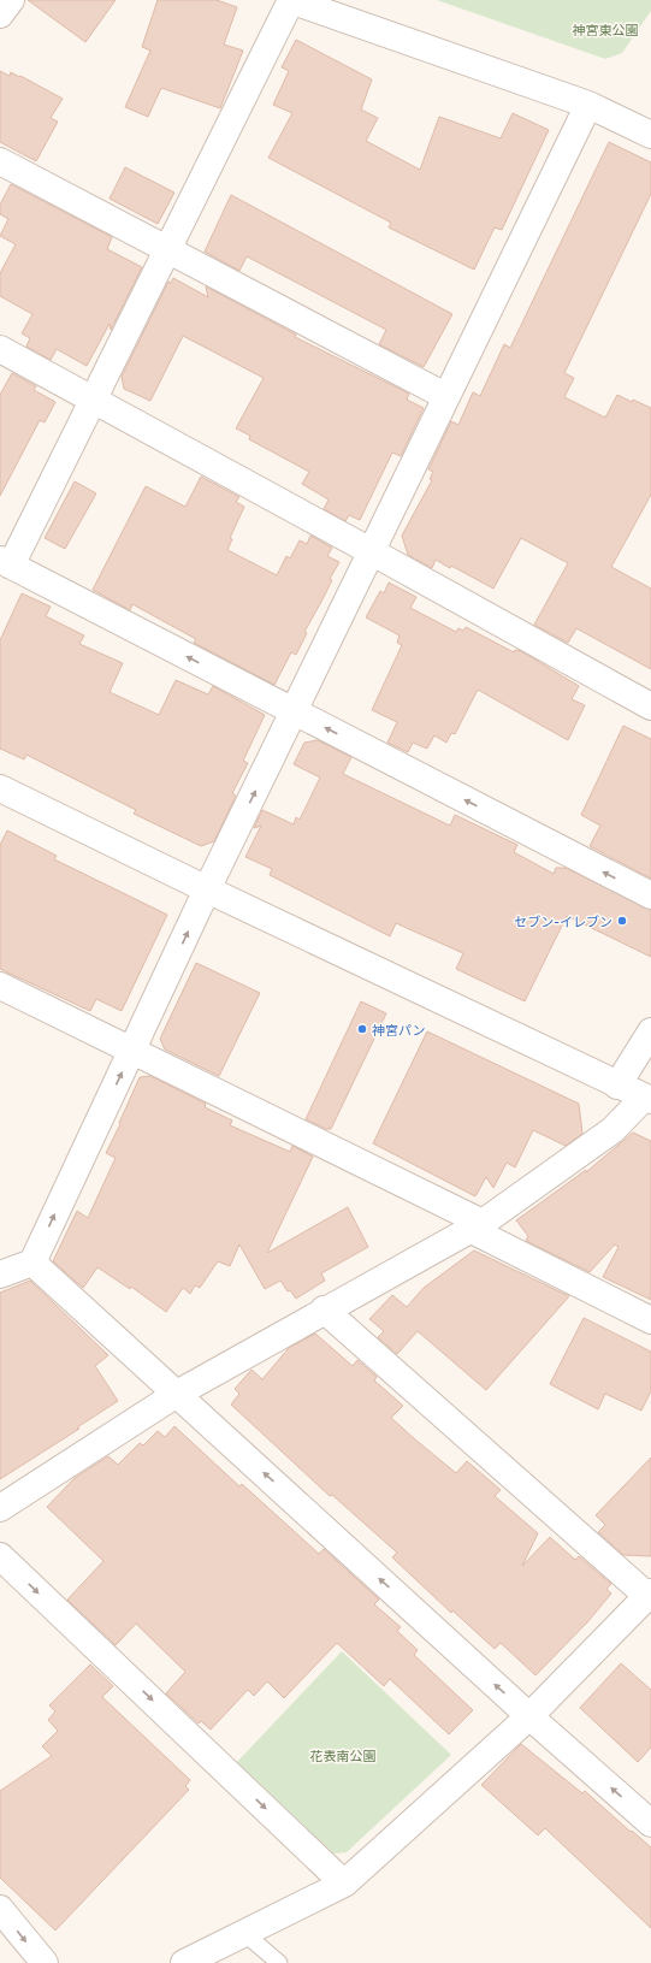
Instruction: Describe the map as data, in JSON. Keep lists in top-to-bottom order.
{
  "parks": ["神宮東公園", "花表南公園"],
  "places": ["セブン-イレブン", "神宮パン"]
}
